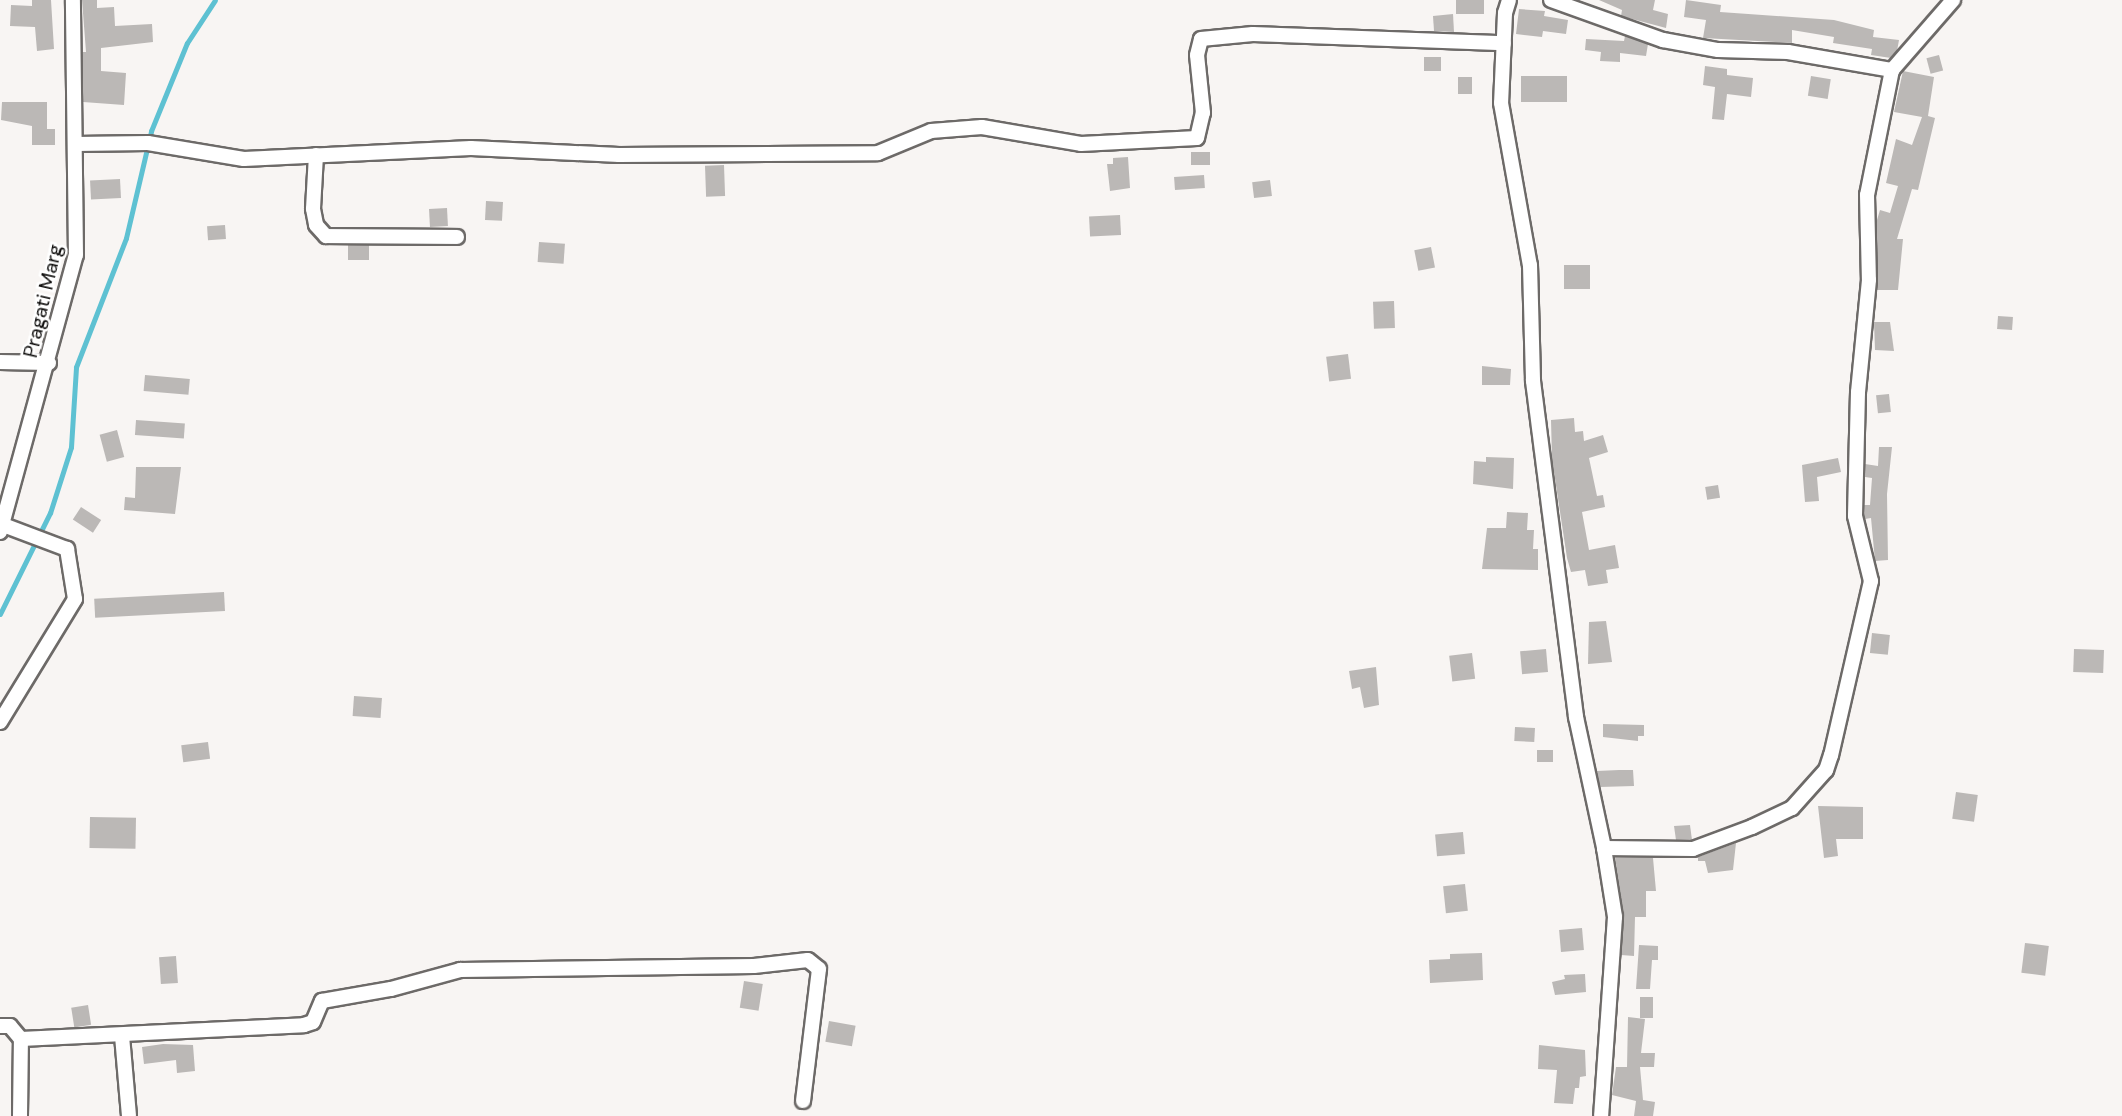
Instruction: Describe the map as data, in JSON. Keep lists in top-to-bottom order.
{
  "streets": {
    "street": ["Pragati Marg"]
  }
}
